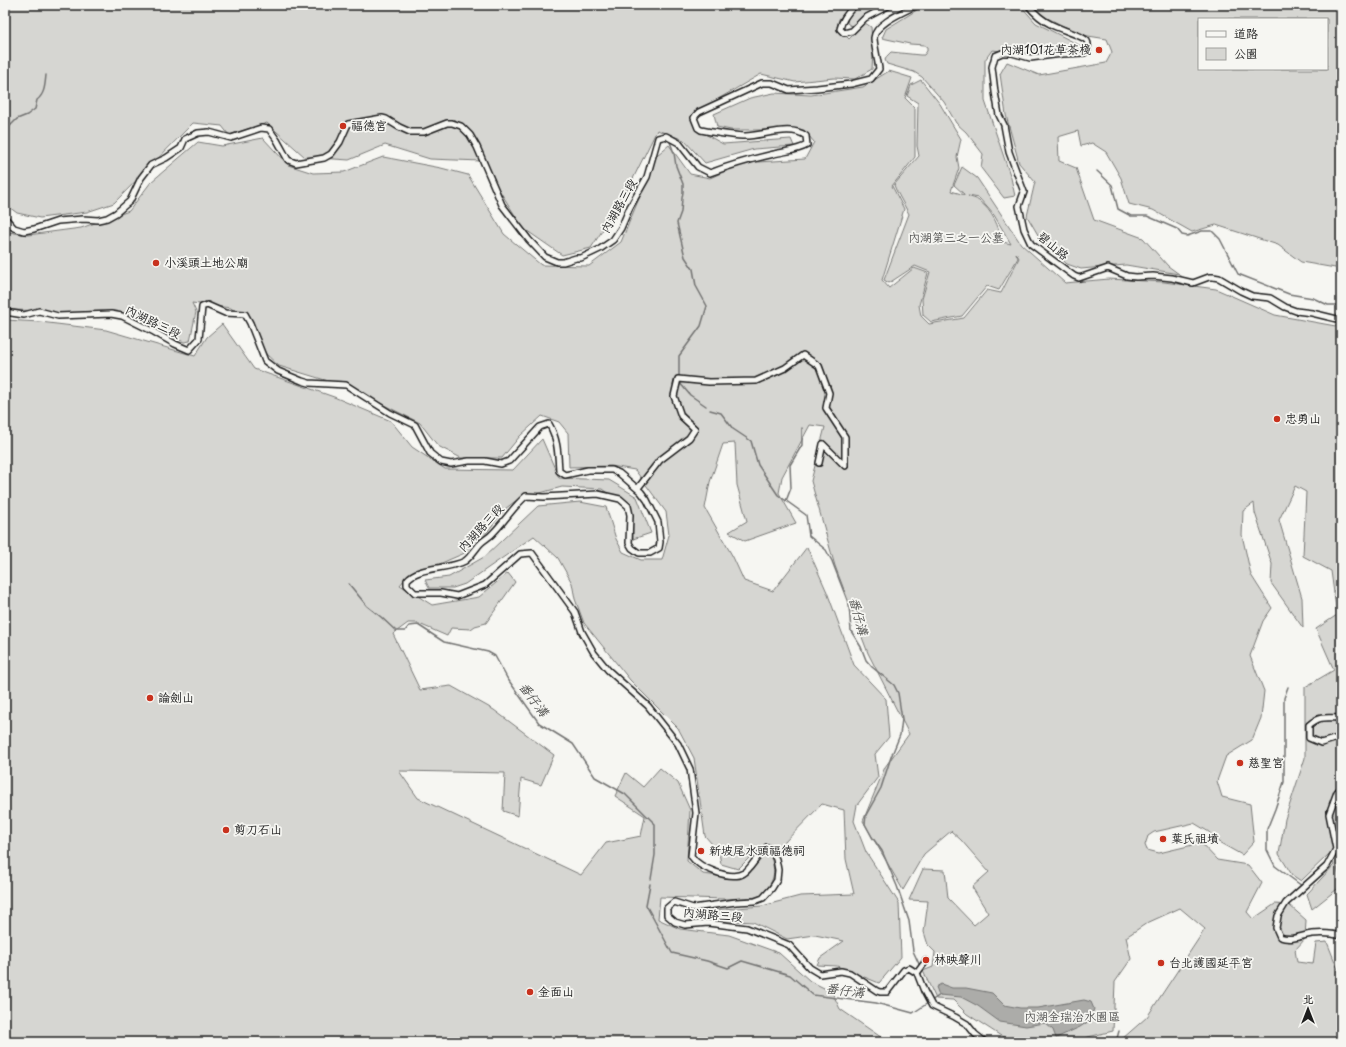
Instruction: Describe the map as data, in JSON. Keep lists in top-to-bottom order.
{
  "streets": {
    "street": ["內湖路三段", "碧山路"]
  },
  "water": ["番仔溝"],
  "parks": ["內湖第三之一公墓", "內湖金瑞治水園區"],
  "places": [
    "內湖101花草茶棧",
    "福德宮",
    "小溪頭土地公廟",
    "忠勇山",
    "論劍山",
    "慈聖宮",
    "剪刀石山",
    "葉氏祖墳",
    "新坡尾水頭福德祠",
    "林映聲川",
    "台北護國延平宮",
    "金面山"
  ],
  "legend": ["道路", "公園"],
  "north": "top"
}
